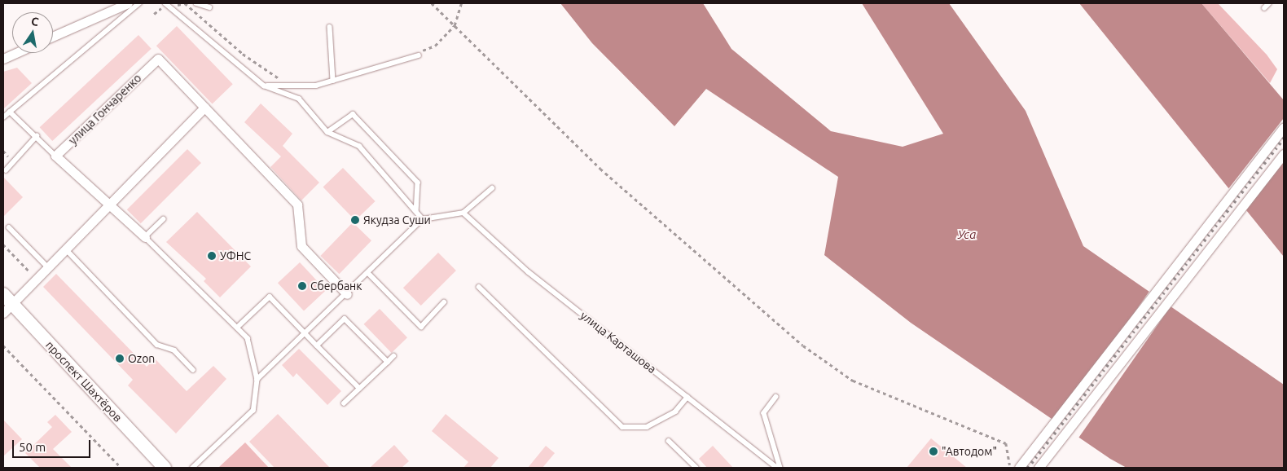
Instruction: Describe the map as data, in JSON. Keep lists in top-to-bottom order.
{
  "streets": {
    "main road": ["проспект Шахтёров"],
    "street": ["улица Гончаренко"],
    "lane": ["улица Карташова"]
  },
  "water": ["Уса"],
  "places": [
    "Якудза Суши",
    "УФНС",
    "Сбербанк",
    "Ozon",
    "\"Автодом\""
  ],
  "scale_bar": "50 m",
  "north": "top"
}
